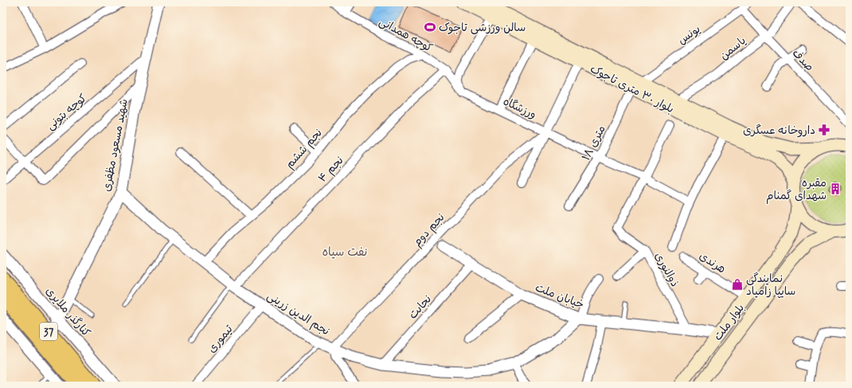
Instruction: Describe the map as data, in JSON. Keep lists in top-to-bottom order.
{
  "streets": {
    "highway": ["37"],
    "main road": ["بلوار ۳۰ متری تاجوک", "بلوار ملت"],
    "street": [
      "کوچه همدانی",
      "یونس",
      "یاسمن",
      "صدف",
      "ورزشگاه",
      "کوچه بتونی",
      "۱۸ متری",
      "شهید مسعود مظفری",
      "نجم ششم",
      "نجم ۴",
      "نجم دوم",
      "هرندی",
      "ذوالنوری",
      "خیابان ملت",
      "نجابت",
      "کنارگذر ملایری",
      "نجم الدین زرینی",
      "تیموری"
    ]
  },
  "crossings": [
    ["کوچه همدانی", "ورزشگاه"],
    ["کوچه همدانی", "نجم ششم"],
    ["کوچه همدانی", "نجم ۴"],
    ["یونس", "صدف"],
    ["یونس", "بلوار ۳۰ متری تاجوک"],
    ["یونس", "۱۸ متری"],
    ["یاسمن", "صدف"],
    ["یاسمن", "بلوار ۳۰ متری تاجوک"],
    ["بلوار ۳۰ متری تاجوک", "۱۸ متری"],
    ["ورزشگاه", "۱۸ متری"],
    ["ورزشگاه", "نجم دوم"],
    ["ورزشگاه", "ذوالنوری"],
    ["کوچه بتونی", "شهید مسعود مظفری"],
    ["شهید مسعود مظفری", "کنارگذر ملایری"],
    ["شهید مسعود مظفری", "نجم الدین زرینی"],
    ["شهید مسعود مظفری", "37"],
    ["نجم ششم", "نجم الدین زرینی"],
    ["نجم ۴", "نجم الدین زرینی"],
    ["نجم دوم", "نجم الدین زرینی"],
    ["هرندی", "بلوار ملت"],
    ["ذوالنوری", "خیابان ملت"],
    ["خیابان ملت", "نجابت"],
    ["خیابان ملت", "نجم الدین زرینی"],
    ["خیابان ملت", "بلوار ملت"],
    ["نجابت", "نجم الدین زرینی"],
    ["نجم الدین زرینی", "تیموری"]
  ],
  "districts": ["نفت سیاه"],
  "places": {
    "sports": ["سالن ورزشی تاجوک"],
    "pharmacy": ["داروخانه عسگری"],
    "building": ["مقبره شهدای گمنام"],
    "shop": ["نمایندگی سایپا زامیاد"]
  }
}
